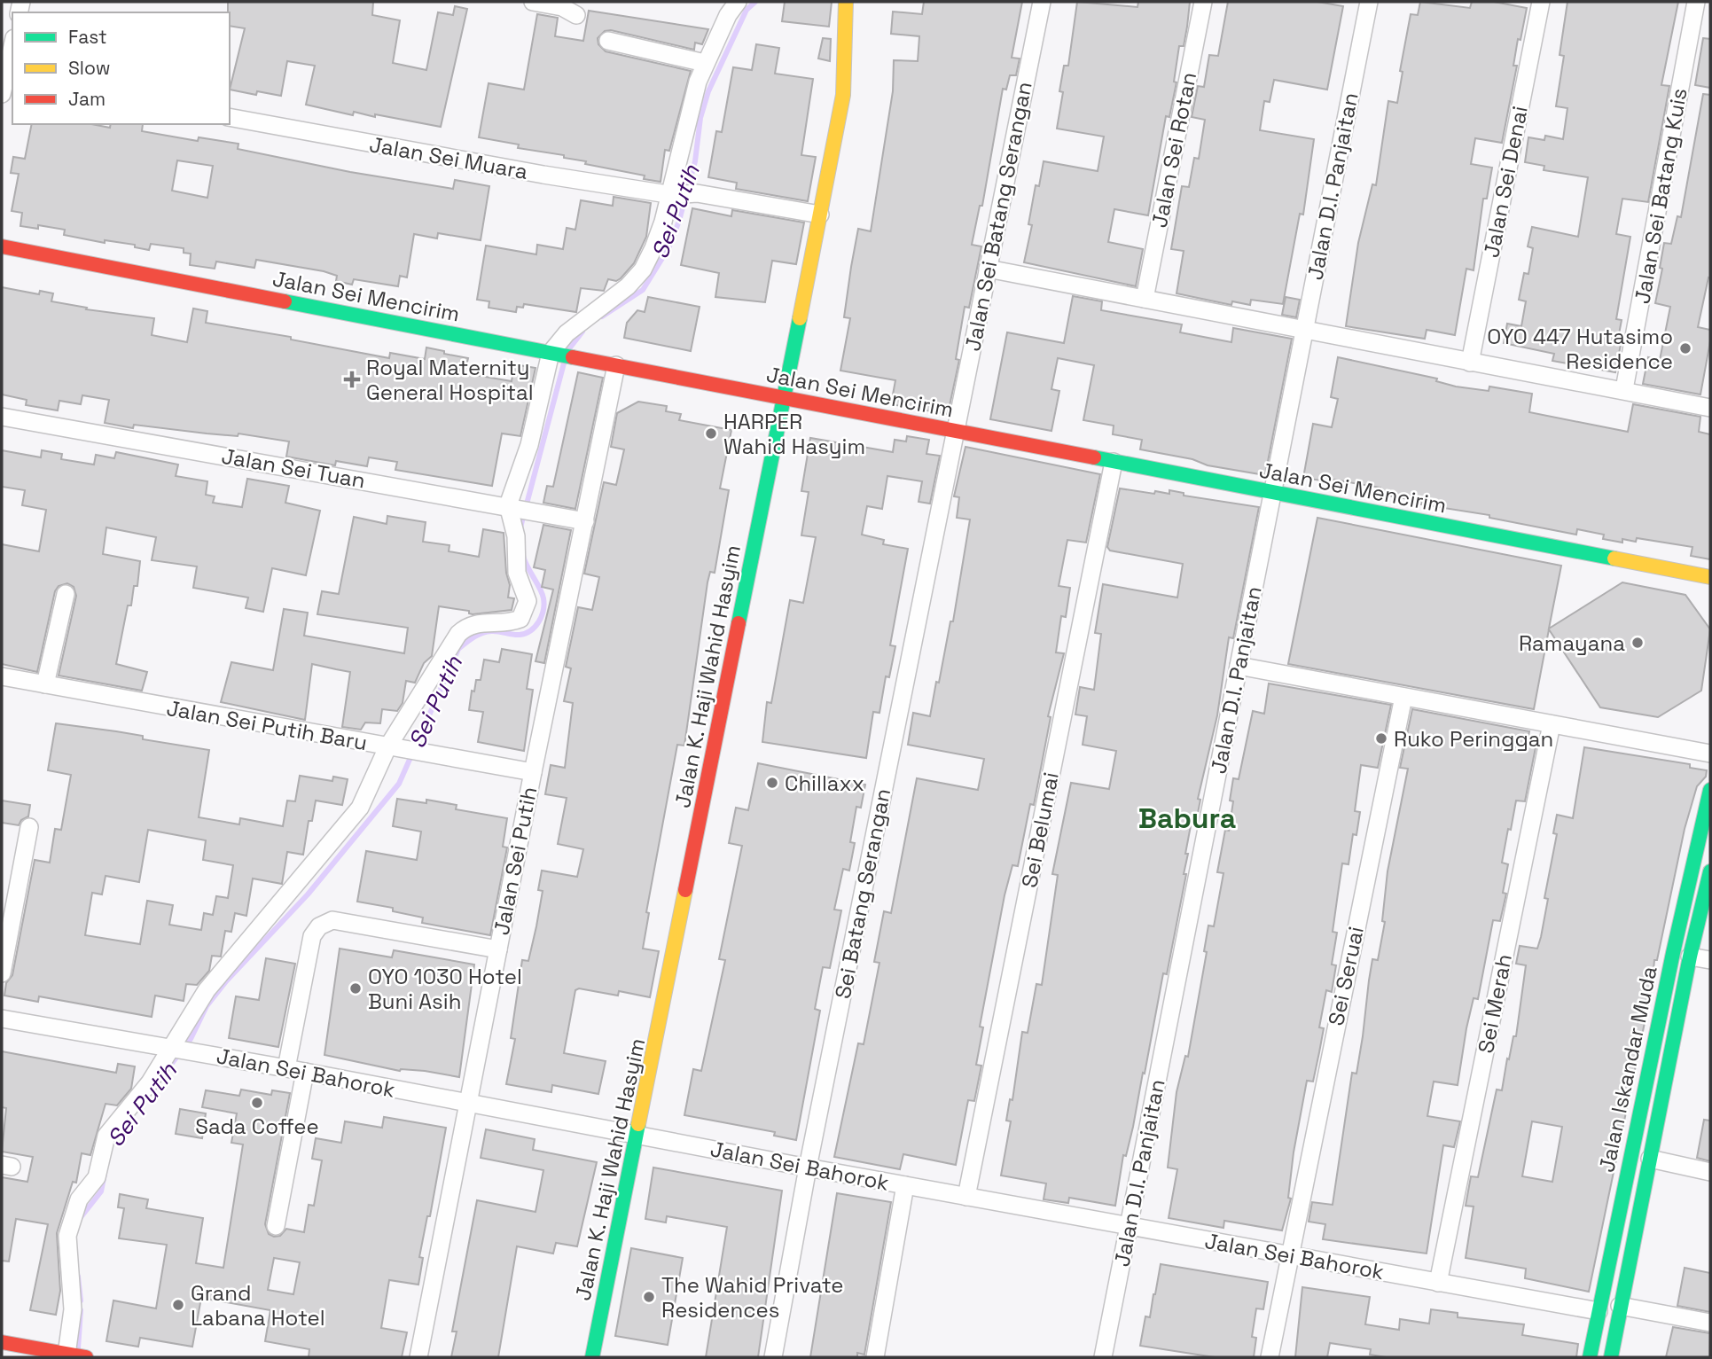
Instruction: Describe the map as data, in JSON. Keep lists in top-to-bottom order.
{
  "streets": {
    "street": [
      "Jalan Sei Rotan",
      "Jalan Sei Muara",
      "Jalan Sei Denai",
      "Jalan D.I. Panjaitan",
      "Jalan Sei Batang Kuis",
      "Jalan Sei Batang Serangan",
      "Jalan Sei Mencirim",
      "Jalan Sei Tuan",
      "Jalan K. Haji Wahid Hasyim",
      "Jalan Sei Putih Baru",
      "Sei Belumai",
      "Jalan Sei Putih",
      "Sei Batang Serangan",
      "Sei Seruai",
      "Sei Merah",
      "Jalan Iskandar Muda",
      "Jalan Sei Bahorok"
    ]
  },
  "crossings": [
    ["Jalan Sei Muara", "Jalan K. Haji Wahid Hasyim"],
    ["Jalan D.I. Panjaitan", "Jalan Sei Mencirim"],
    ["Jalan D.I. Panjaitan", "Jalan Sei Bahorok"],
    ["Jalan Sei Batang Serangan", "Jalan Sei Mencirim"],
    ["Jalan Sei Batang Serangan", "Sei Batang Serangan"],
    ["Jalan Sei Mencirim", "Jalan K. Haji Wahid Hasyim"],
    ["Jalan Sei Mencirim", "Sei Belumai"],
    ["Jalan Sei Mencirim", "Jalan Sei Putih"],
    ["Jalan Sei Mencirim", "Sei Batang Serangan"],
    ["Jalan Sei Tuan", "Jalan Sei Putih"],
    ["Jalan K. Haji Wahid Hasyim", "Jalan Sei Bahorok"],
    ["Jalan Sei Putih Baru", "Jalan Sei Putih"],
    ["Sei Belumai", "Jalan Sei Bahorok"],
    ["Jalan Sei Putih", "Jalan Sei Bahorok"],
    ["Sei Batang Serangan", "Jalan Sei Bahorok"],
    ["Sei Seruai", "Jalan Sei Bahorok"],
    ["Sei Merah", "Jalan Sei Bahorok"],
    ["Jalan Iskandar Muda", "Jalan Sei Bahorok"]
  ],
  "districts": ["Babura"],
  "water": ["Sei Putih"],
  "places": {
    "other": [
      "OYO 447 Hutasimo Residence",
      "HARPER Wahid Hasyim",
      "Ramayana",
      "Ruko Peringgan",
      "Chillaxx",
      "OYO 1030 Hotel Buni Asih",
      "Sada Coffee",
      "The Wahid Private Residences",
      "Grand Labana Hotel"
    ],
    "health": ["Royal Maternity General Hospital"]
  },
  "legend": ["Fast", "Slow", "Jam"]
}
